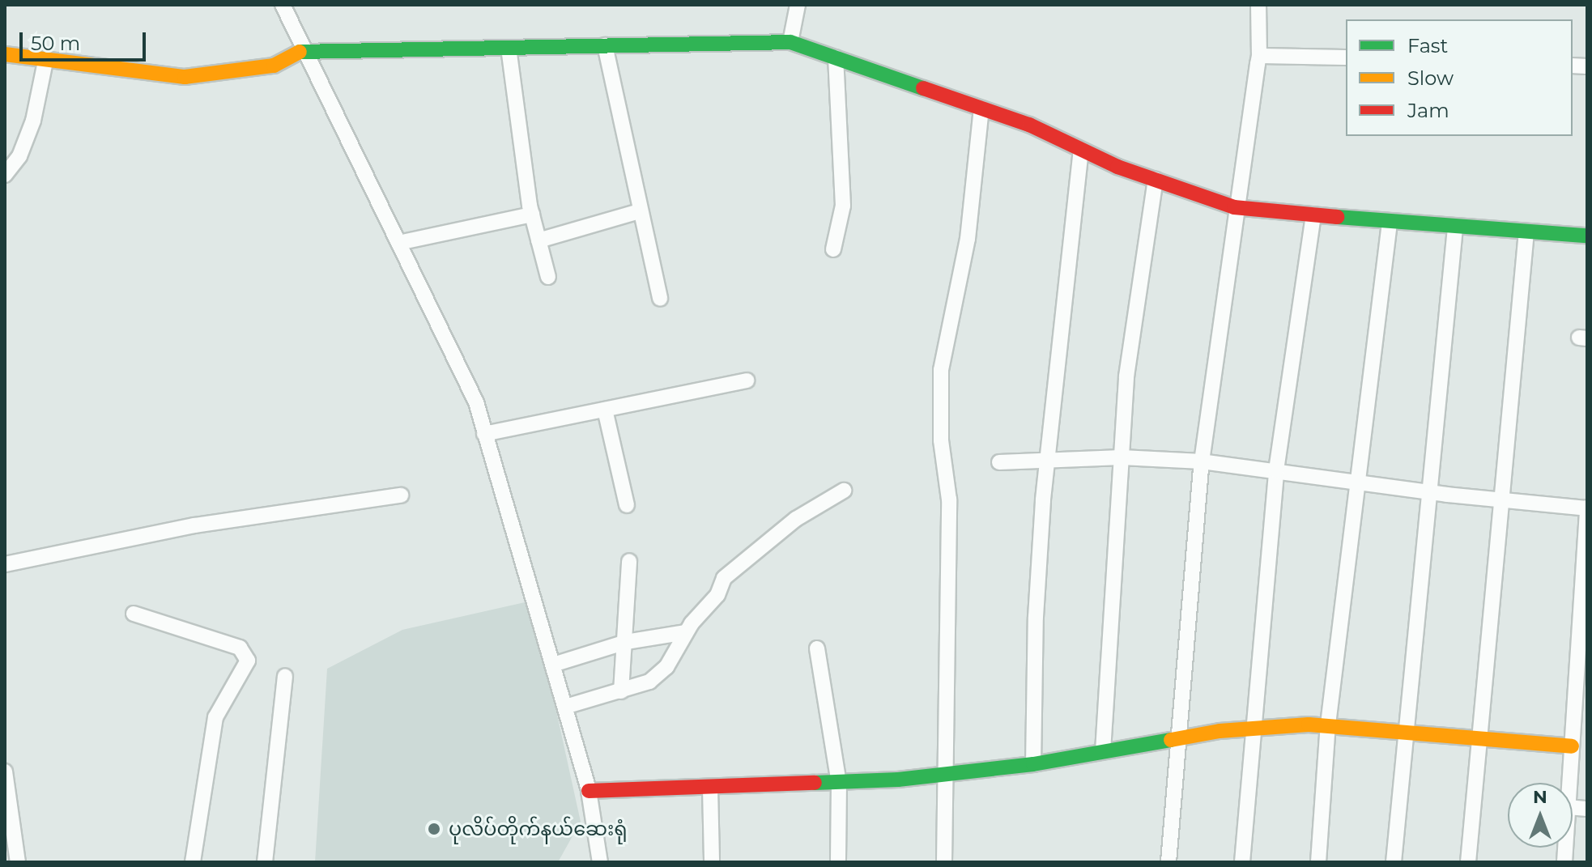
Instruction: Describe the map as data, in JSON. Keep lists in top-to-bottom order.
{
  "places": ["ပုလိပ်တိုက်နယ်ဆေးရုံ"],
  "legend": ["Fast", "Slow", "Jam"],
  "scale_bar": "50 m",
  "north": "top"
}
